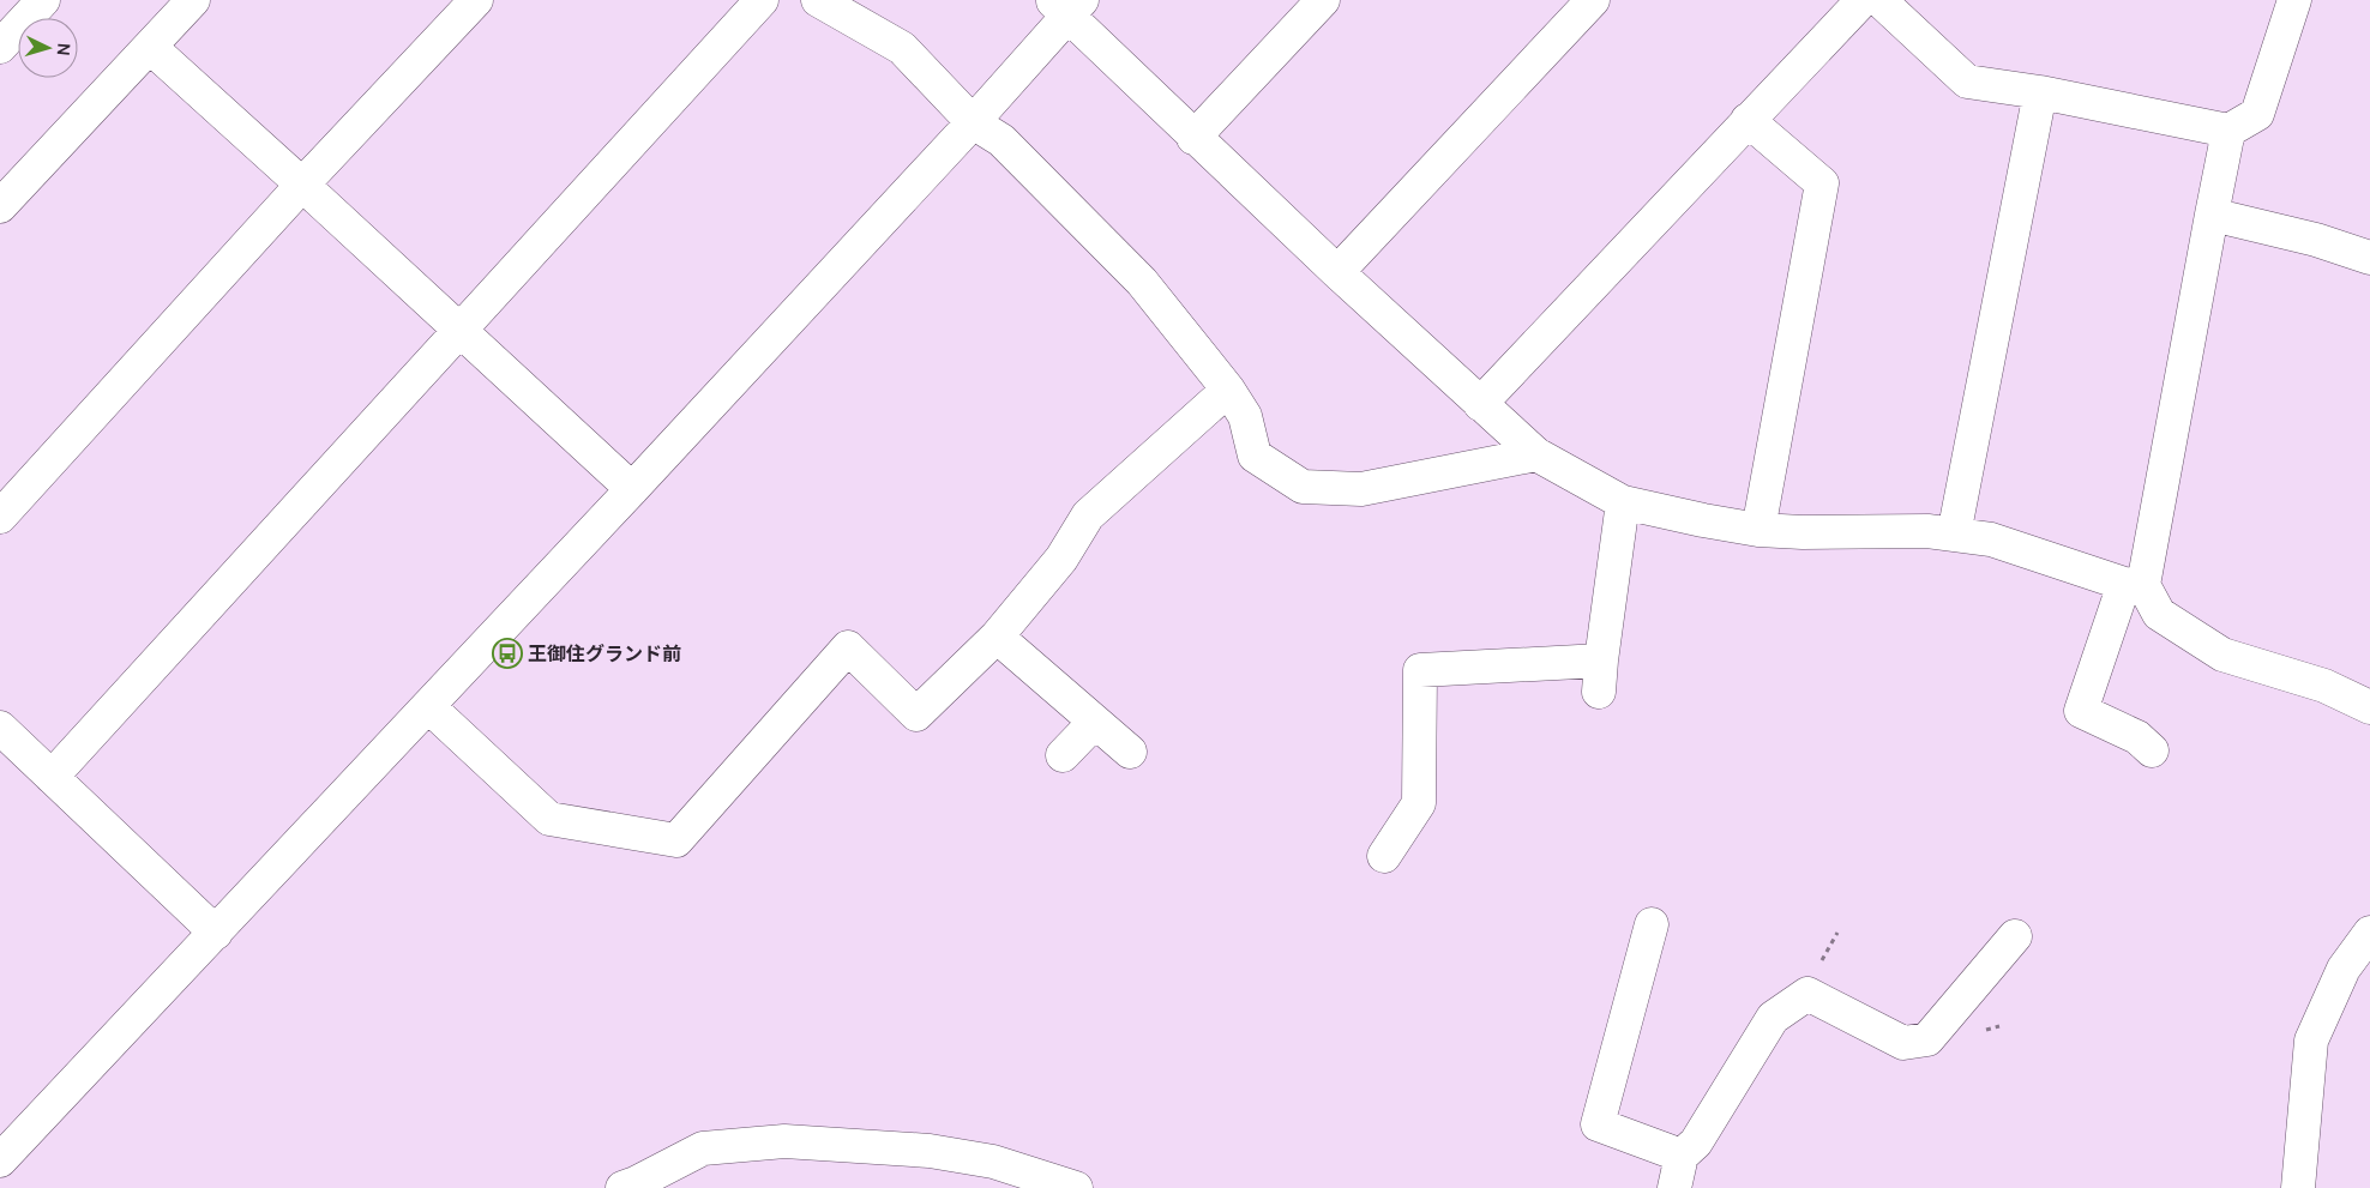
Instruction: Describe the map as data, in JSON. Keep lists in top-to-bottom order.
{
  "places": {
    "bus stop": ["王御住グランド前"]
  },
  "north": "right"
}
